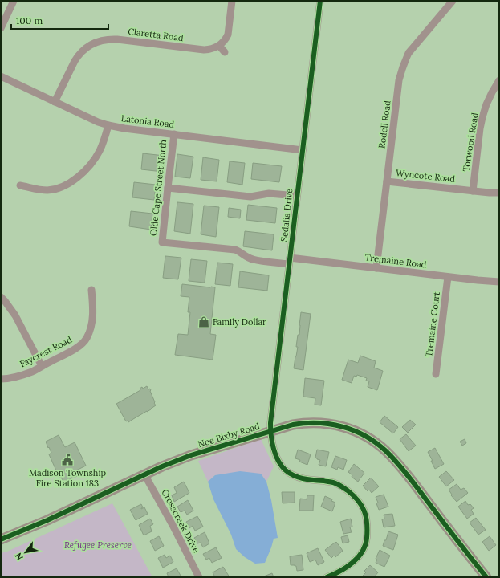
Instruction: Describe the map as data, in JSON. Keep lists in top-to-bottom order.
{
  "streets": {
    "street": [
      "Claretta Road",
      "Latonia Road",
      "Rodell Road",
      "Torwood Road",
      "Wyncote Road",
      "Olde Cape Street North",
      "Sedalia Drive",
      "Tremaine Road",
      "Tremaine Court",
      "Faycrest Road",
      "Noe Bixby Road",
      "Crosscreek Drive"
    ]
  },
  "crossings": [
    ["Claretta Road", "Latonia Road"],
    ["Latonia Road", "Olde Cape Street North"],
    ["Latonia Road", "Sedalia Drive"],
    ["Rodell Road", "Wyncote Road"],
    ["Rodell Road", "Tremaine Road"],
    ["Torwood Road", "Wyncote Road"],
    ["Olde Cape Street North", "Tremaine Road"],
    ["Sedalia Drive", "Tremaine Road"],
    ["Sedalia Drive", "Noe Bixby Road"],
    ["Tremaine Road", "Tremaine Court"],
    ["Noe Bixby Road", "Crosscreek Drive"]
  ],
  "parks": ["Refugee Preserve"],
  "places": {
    "shop": ["Family Dollar"],
    "public building": ["Madison Township Fire Station 183"]
  },
  "scale_bar": "100 m",
  "north": "bottom left"
}
